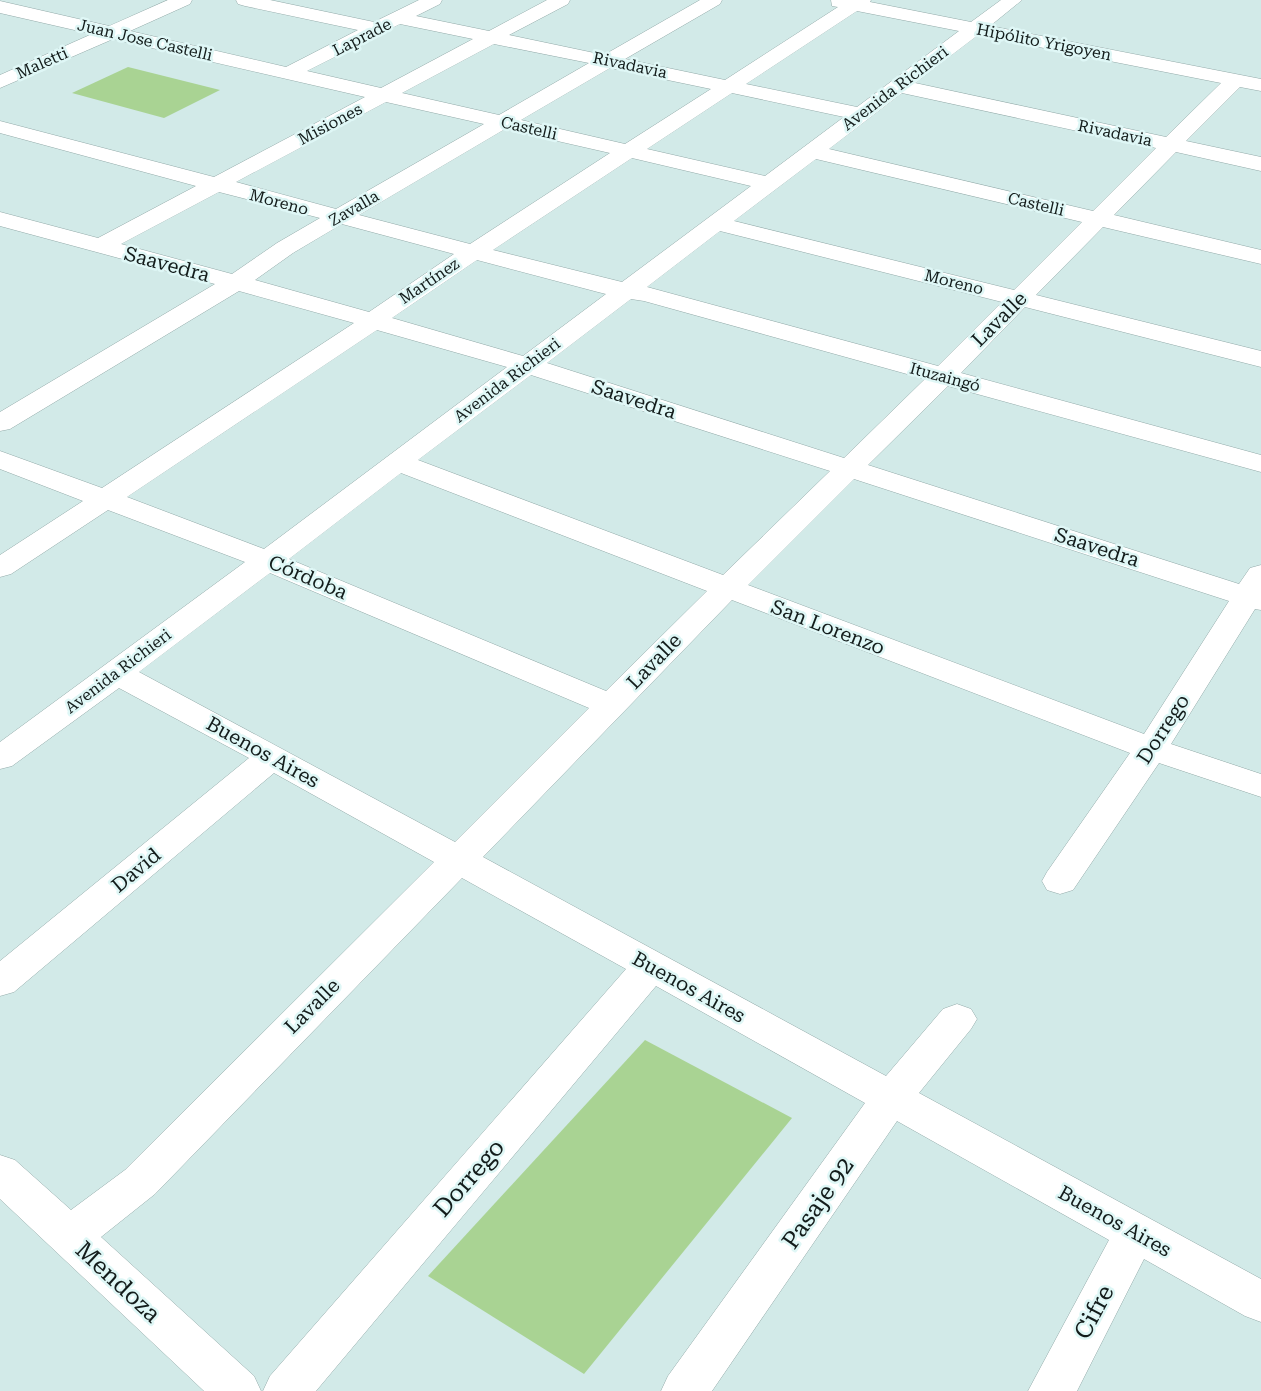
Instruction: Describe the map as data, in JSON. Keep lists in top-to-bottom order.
{
  "streets": {
    "street": [
      "Laprade",
      "Juan Jose Castelli",
      "Hipólito Yrigoyen",
      "Maletti",
      "Rivadavia",
      "Avenida Richieri",
      "Misiones",
      "Castelli",
      "Moreno",
      "Zavalla",
      "Saavedra",
      "Martínez",
      "Lavalle",
      "Ituzaingó",
      "Córdoba",
      "San Lorenzo",
      "Dorrego",
      "Buenos Aires",
      "David",
      "Pasaje 92",
      "Mendoza",
      "Cifre"
    ]
  },
  "crossings": [
    ["Laprade", "Juan Jose Castelli"],
    ["Laprade", "Rivadavia"],
    ["Laprade", "Castelli"],
    ["Juan Jose Castelli", "Maletti"],
    ["Juan Jose Castelli", "Castelli"],
    ["Hipólito Yrigoyen", "Avenida Richieri"],
    ["Hipólito Yrigoyen", "Martínez"],
    ["Hipólito Yrigoyen", "Lavalle"],
    ["Rivadavia", "Avenida Richieri"],
    ["Rivadavia", "Misiones"],
    ["Rivadavia", "Zavalla"],
    ["Rivadavia", "Martínez"],
    ["Rivadavia", "Lavalle"],
    ["Avenida Richieri", "Castelli"],
    ["Avenida Richieri", "Moreno"],
    ["Avenida Richieri", "Saavedra"],
    ["Avenida Richieri", "Ituzaingó"],
    ["Avenida Richieri", "Córdoba"],
    ["Avenida Richieri", "San Lorenzo"],
    ["Avenida Richieri", "Buenos Aires"],
    ["Misiones", "Castelli"],
    ["Misiones", "Moreno"],
    ["Misiones", "Saavedra"],
    ["Castelli", "Zavalla"],
    ["Castelli", "Martínez"],
    ["Castelli", "Lavalle"],
    ["Moreno", "Zavalla"],
    ["Moreno", "Martínez"],
    ["Moreno", "Lavalle"],
    ["Moreno", "Ituzaingó"],
    ["Zavalla", "Saavedra"],
    ["Saavedra", "Martínez"],
    ["Saavedra", "Lavalle"],
    ["Saavedra", "Dorrego"],
    ["Martínez", "Córdoba"],
    ["Lavalle", "Ituzaingó"],
    ["Lavalle", "Córdoba"],
    ["Lavalle", "San Lorenzo"],
    ["Lavalle", "Buenos Aires"],
    ["Lavalle", "Mendoza"],
    ["San Lorenzo", "Dorrego"],
    ["Dorrego", "Buenos Aires"],
    ["Buenos Aires", "David"],
    ["Buenos Aires", "Pasaje 92"],
    ["Buenos Aires", "Cifre"]
  ]
}
